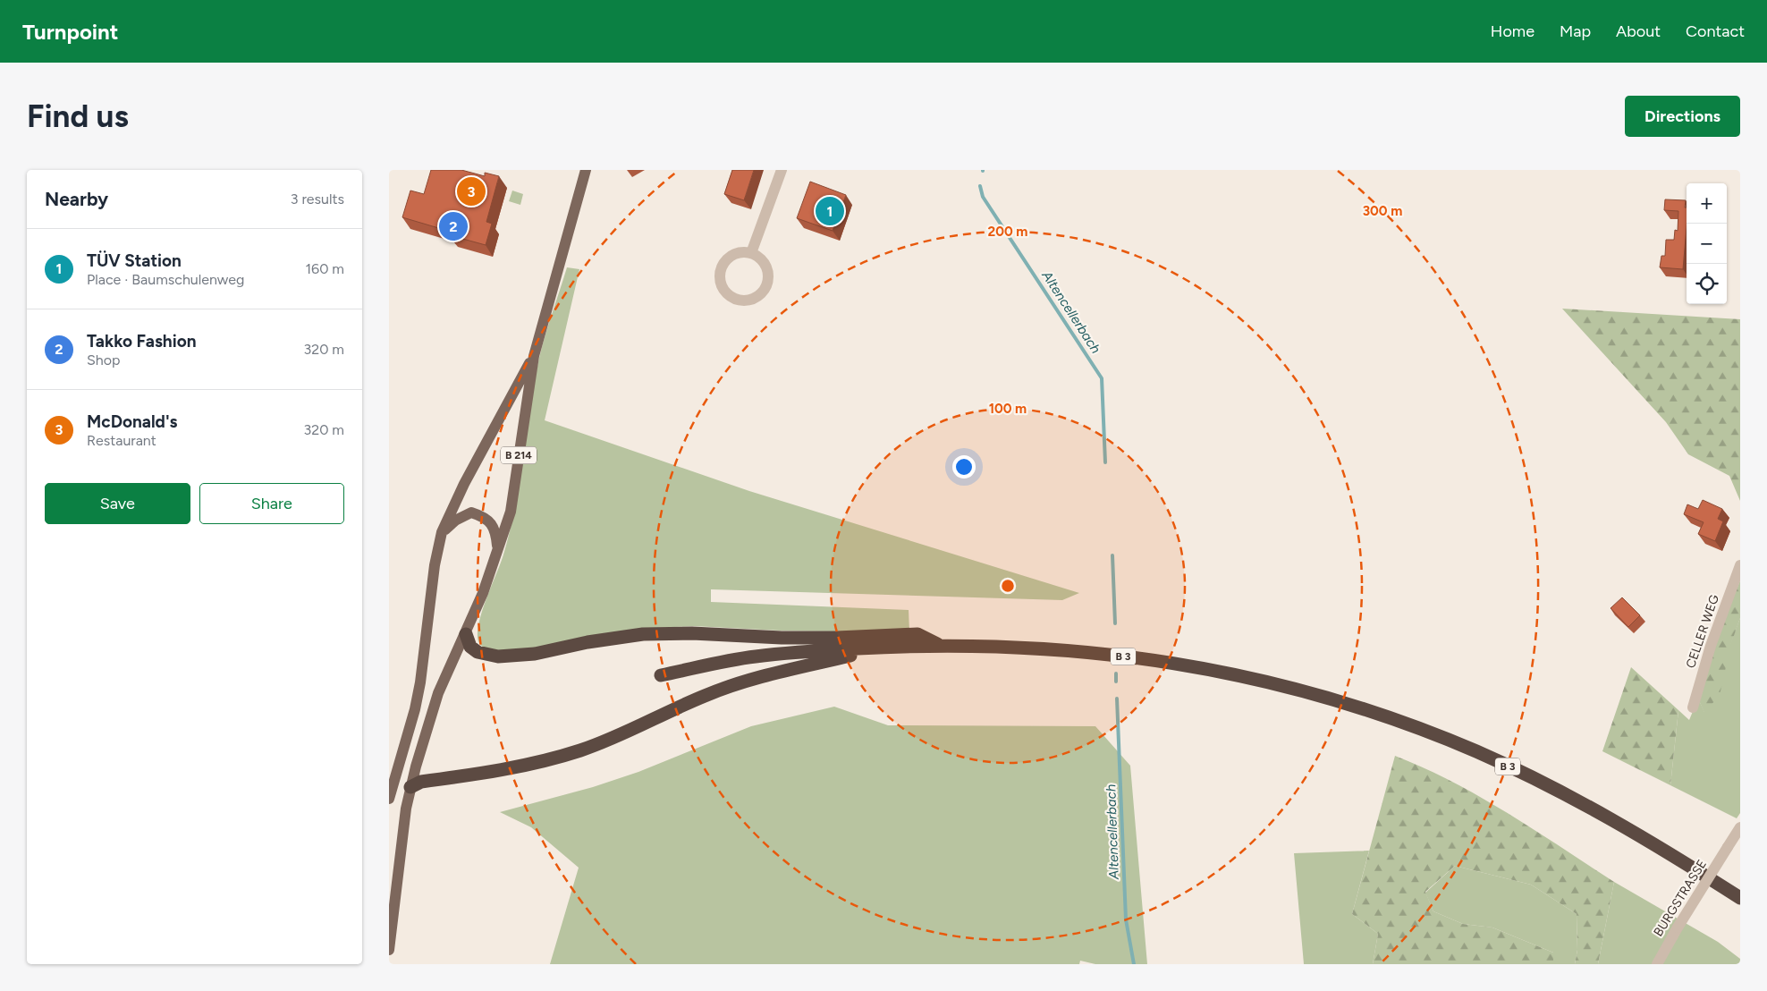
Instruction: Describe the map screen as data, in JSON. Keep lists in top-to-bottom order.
{
  "streets": {
    "highway": ["B 3"],
    "main road": ["B 214"],
    "street": ["CELLER WEG", "BURGSTRASSE"]
  },
  "water": ["Altencellerbach"],
  "page": {
    "header": "Turnpoint",
    "nav": [
      "Home",
      "Map",
      "About",
      "Contact"
    ],
    "buttons": [
      "Directions",
      ["Save", "Share"]
    ],
    "title": "Find us",
    "heading": ["Nearby", "3 results"],
    "pins": ["3", "1", "2"],
    "map_buttons": ["+", "−"],
    "list": [
      {
        "mark": "1",
        "name": "TÜV Station",
        "note": "Place · Baumschulenweg",
        "value": "160 m"
      },
      {
        "mark": "2",
        "name": "Takko Fashion",
        "note": "Shop",
        "value": "320 m"
      },
      {
        "mark": "3",
        "name": "McDonald's",
        "note": "Restaurant",
        "value": "320 m"
      }
    ]
  },
  "rings": ["300 m", "200 m", "100 m"]
}
